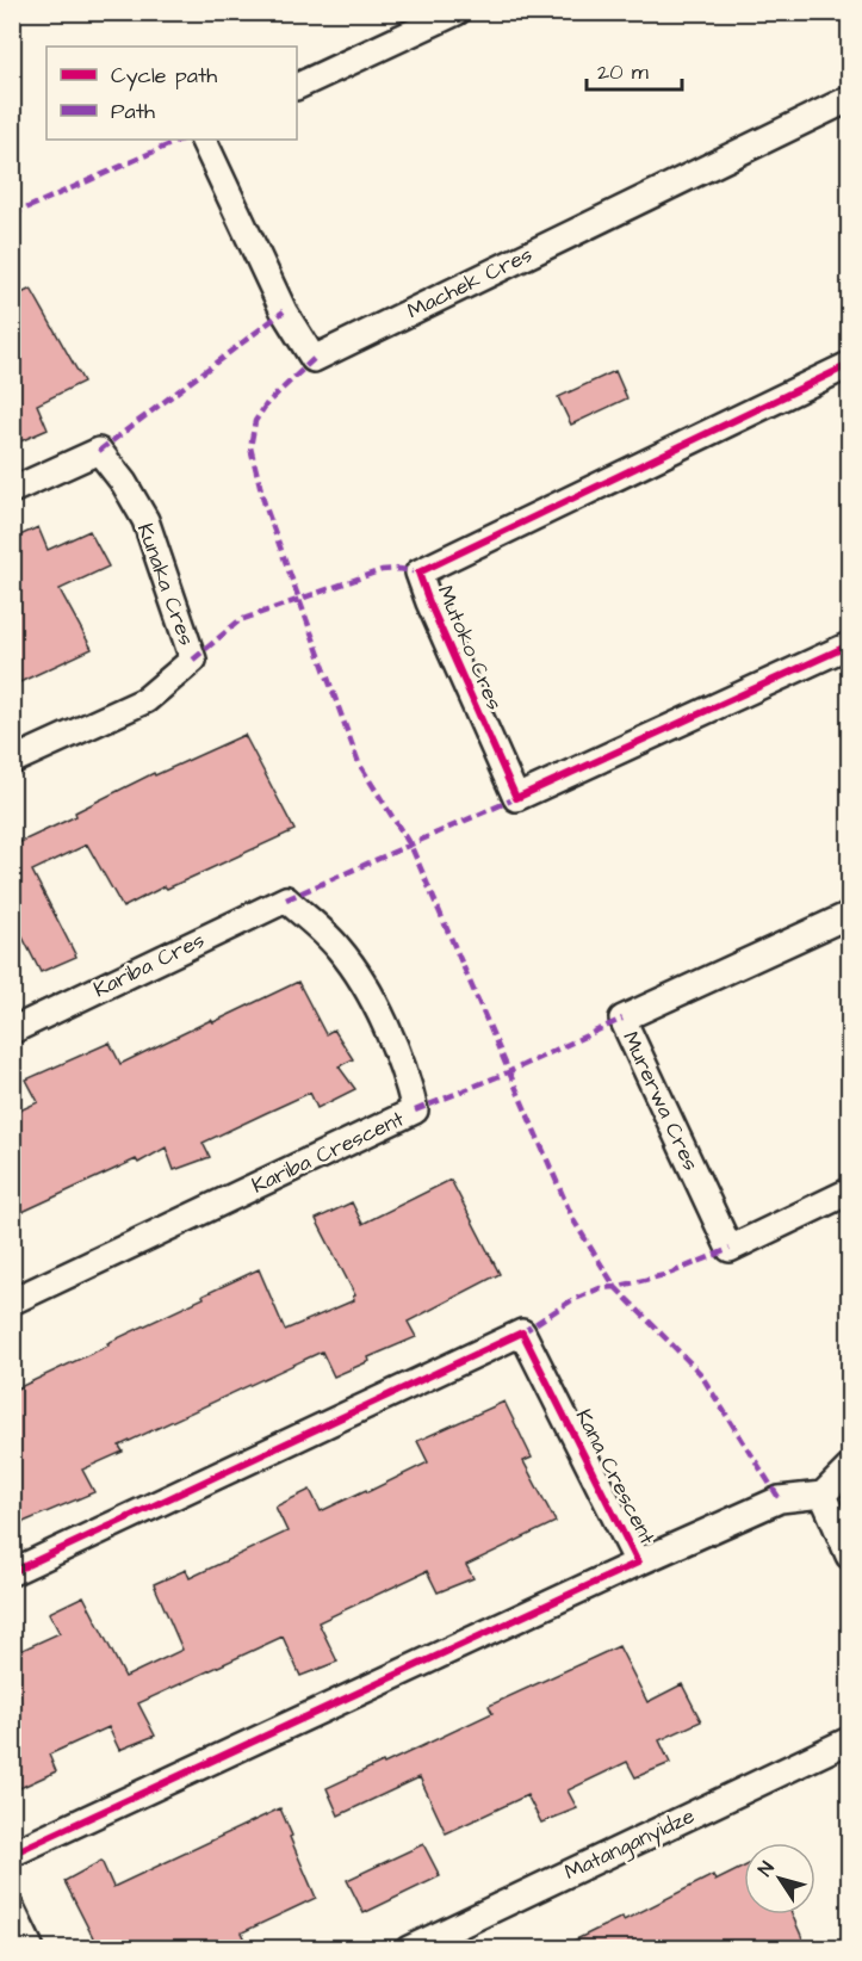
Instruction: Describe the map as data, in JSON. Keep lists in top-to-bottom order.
{
  "streets": {
    "street": [
      "Machek Cres",
      "Kunaka Cres",
      "Mutoko Cres",
      "Kariba Cres",
      "Murerwa Cres",
      "Kariba Crescent",
      "Kana Crescent",
      "Matanganyidze"
    ]
  },
  "crossings": [
    ["Kariba Cres", "Kariba Crescent"]
  ],
  "legend": ["Cycle path", "Path"],
  "scale_bar": "20 m",
  "north": "top left"
}
